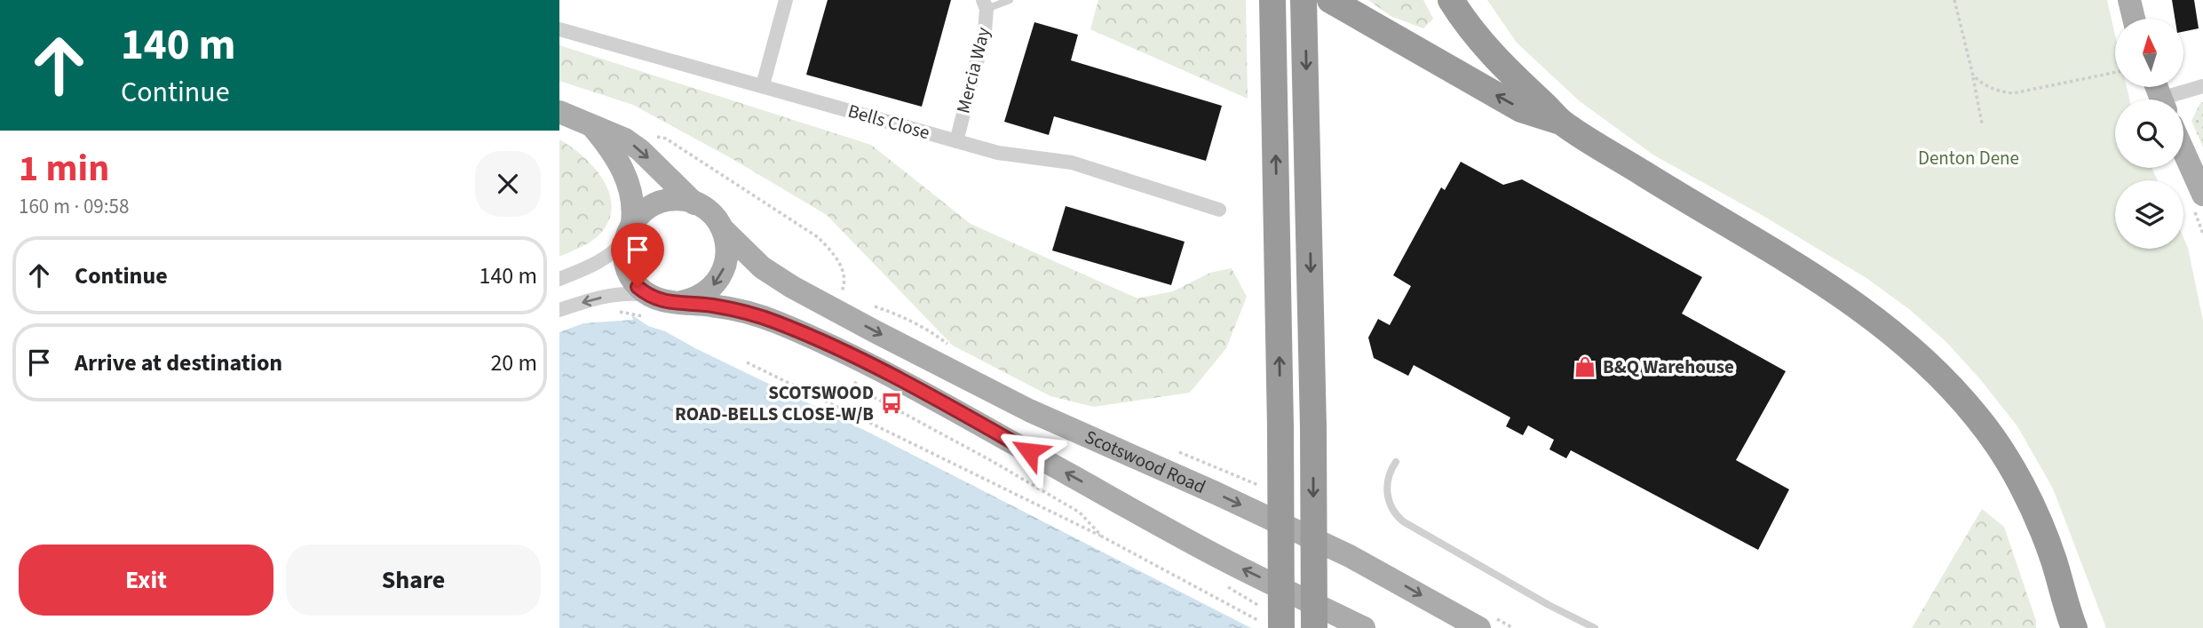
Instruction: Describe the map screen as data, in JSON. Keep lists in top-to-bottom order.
{
  "streets": {
    "main road": ["Scotswood Road"],
    "street": ["Mercia Way", "Bells Close"]
  },
  "crossings": [
    ["Mercia Way", "Bells Close"]
  ],
  "parks": ["Denton Dene"],
  "places": {
    "shop": ["B&Q Warehouse"],
    "bus stop": ["SCOTSWOOD ROAD-BELLS CLOSE-W/B"]
  },
  "north": "top",
  "page": {
    "turn": ["140 m", "Continue"],
    "heading": ["1 min", "160 m · 09:58"],
    "list": [
      {
        "name": "Continue",
        "value": "140 m"
      },
      {
        "name": "Arrive at destination",
        "value": "20 m"
      }
    ],
    "buttons": ["Exit", "Share"]
  }
}
